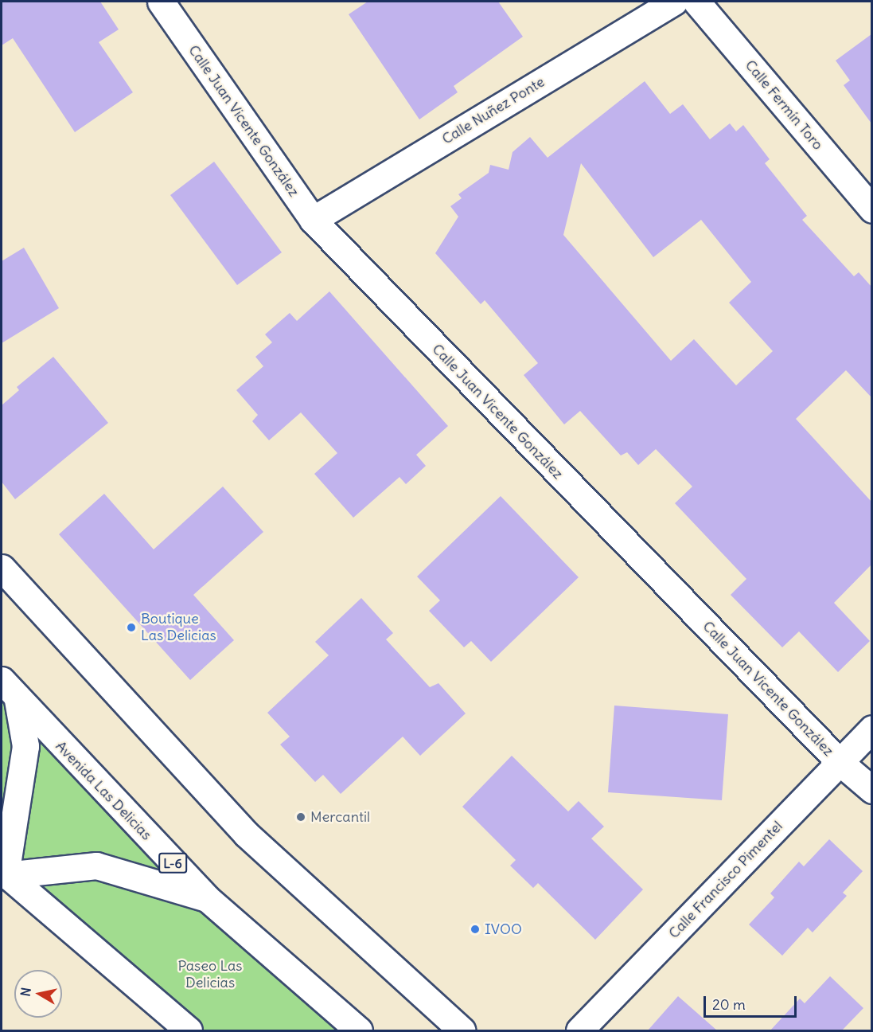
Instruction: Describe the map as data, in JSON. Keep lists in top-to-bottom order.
{
  "streets": {
    "street": [
      "Calle Fermín Toro",
      "Calle Nuñez Ponte",
      "Calle Juan Vicente González",
      "Avenida Las Delicias",
      "L-6",
      "Calle Francisco Pimentel"
    ]
  },
  "crossings": [
    ["Calle Nuñez Ponte", "Calle Juan Vicente González"],
    ["Calle Juan Vicente González", "Calle Francisco Pimentel"]
  ],
  "parks": ["Paseo Las Delicias"],
  "places": ["Boutique Las Delicias", "Mercantil", "IVOO"],
  "scale_bar": "20 m",
  "north": "left"
}
